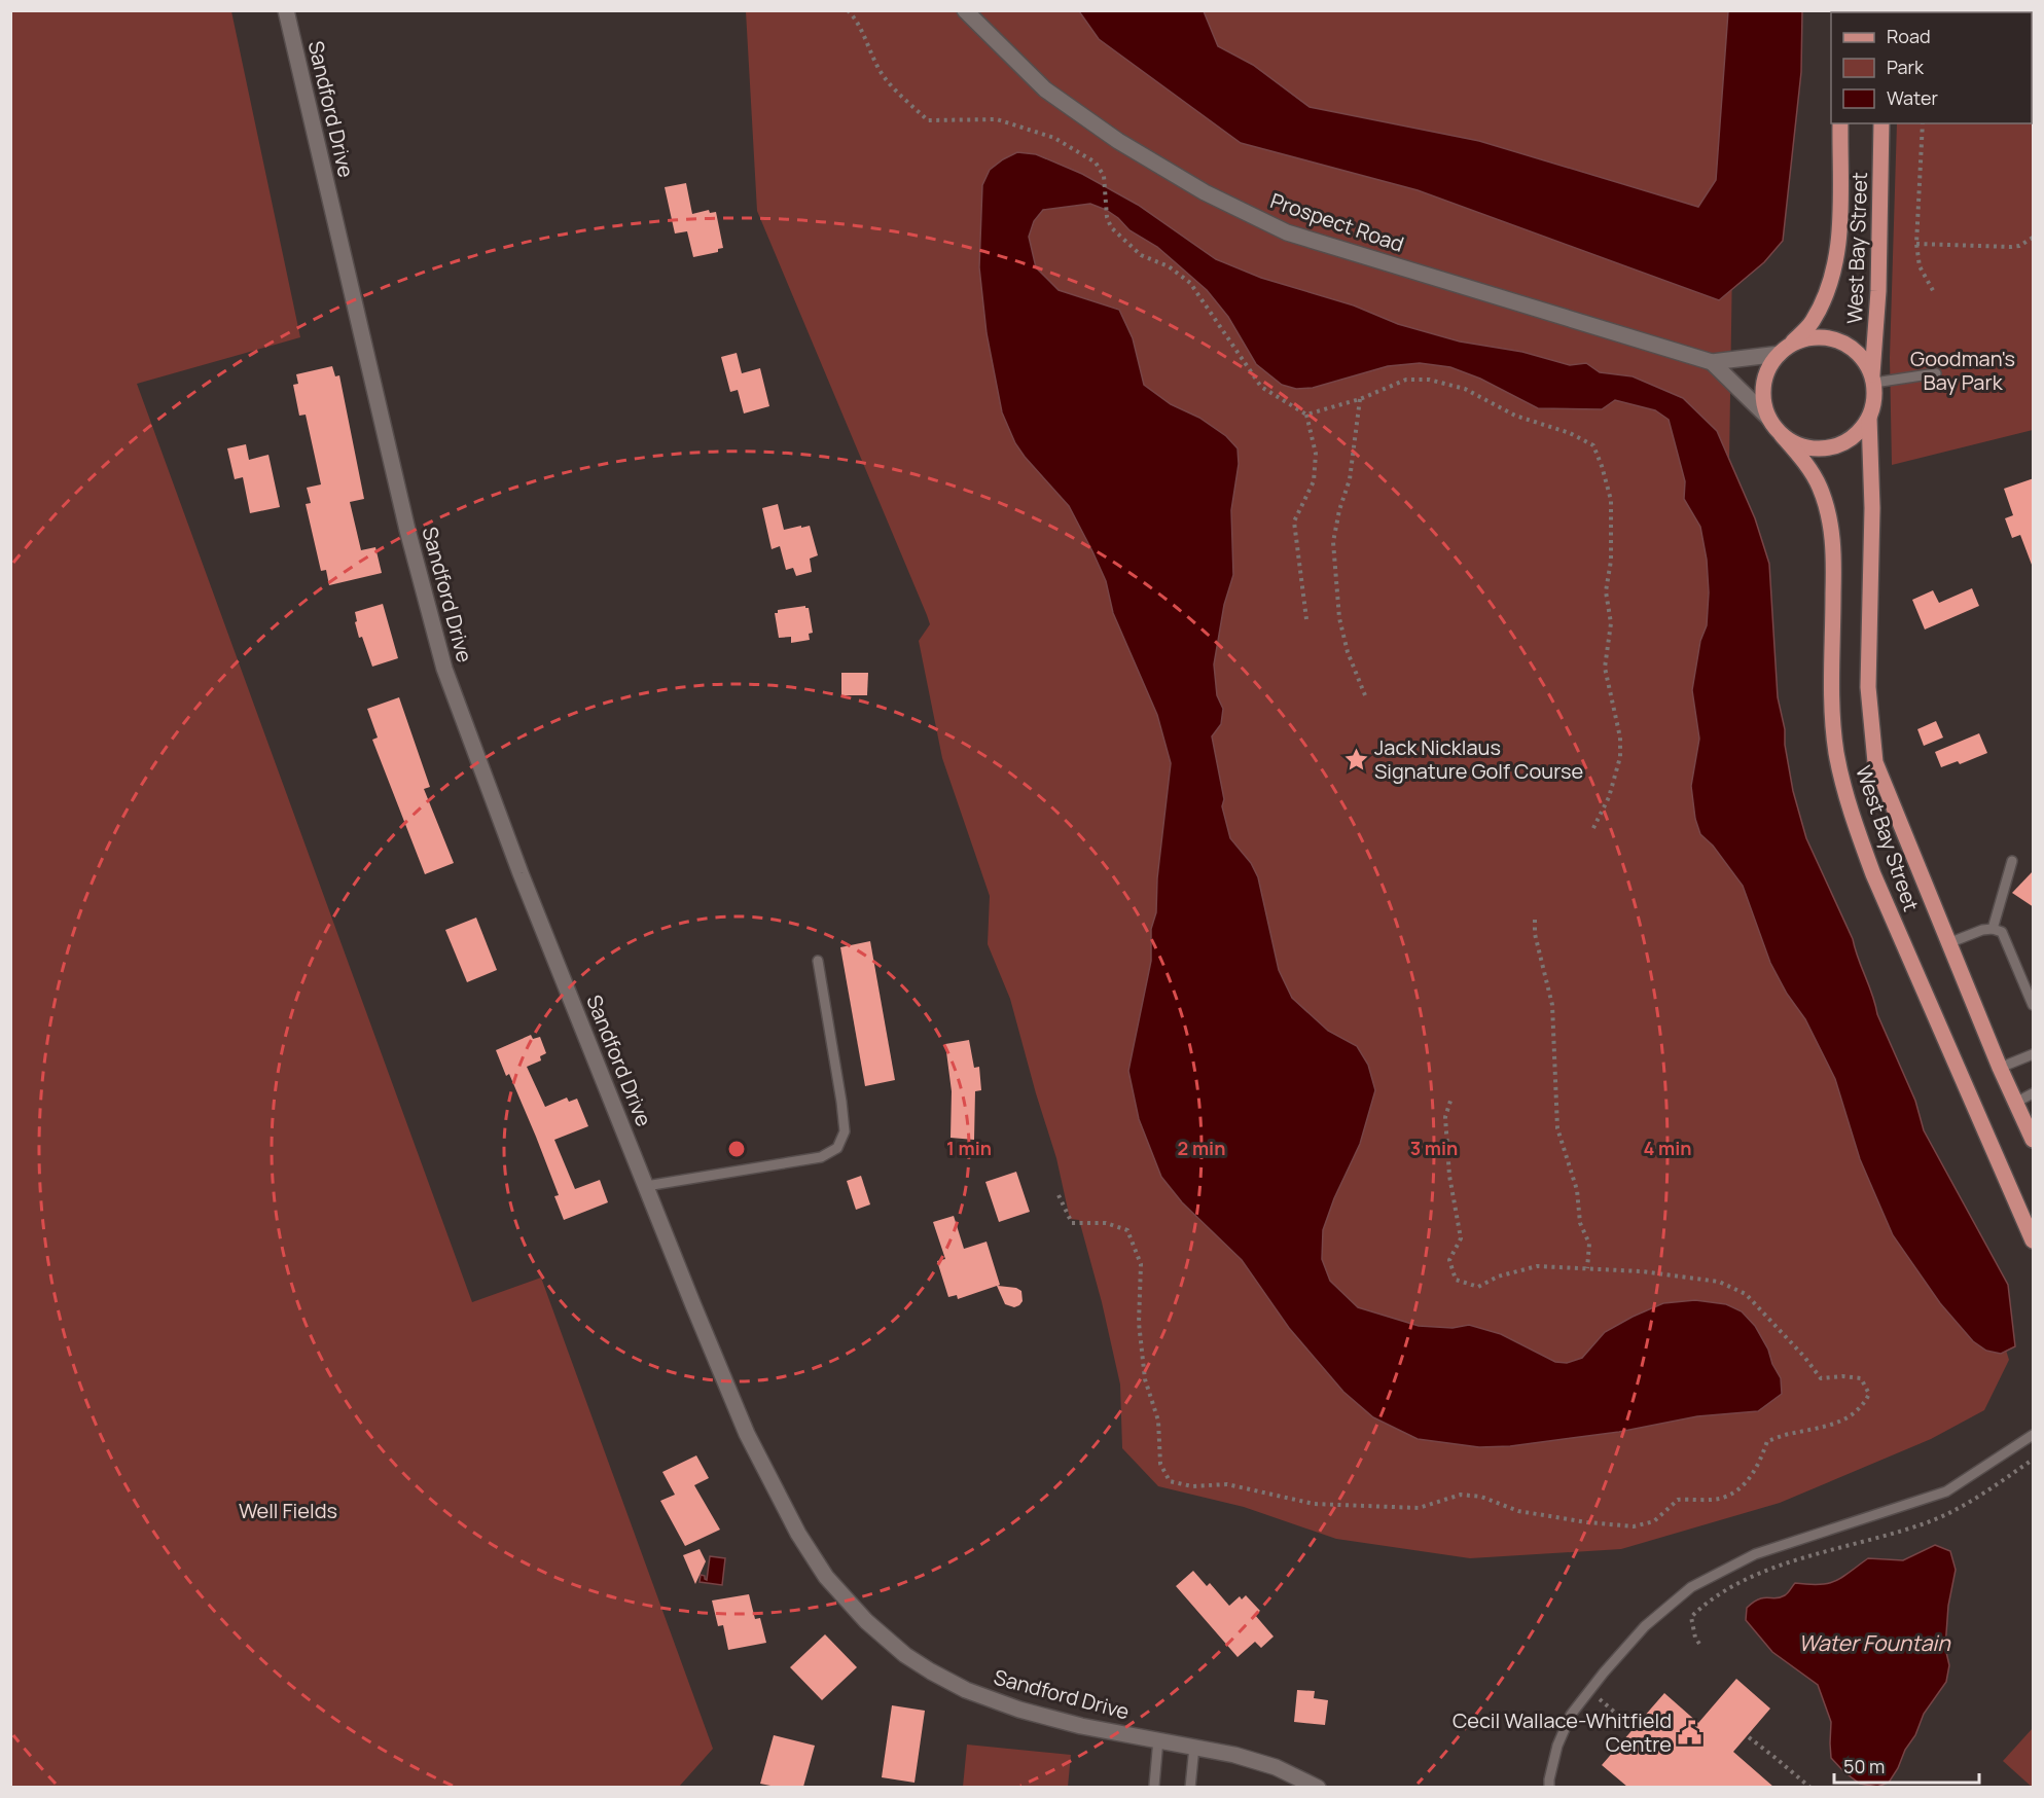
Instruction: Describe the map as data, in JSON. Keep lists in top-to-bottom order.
{
  "streets": {
    "main road": ["West Bay Street"],
    "street": ["Sandford Drive", "Prospect Road"]
  },
  "crossings": [
    ["Prospect Road", "West Bay Street"]
  ],
  "water": ["Water Fountain"],
  "parks": ["Goodman's Bay Park", "Well Fields"],
  "places": {
    "place": ["Jack Nicklaus Signature Golf Course"],
    "public building": ["Cecil Wallace-Whitfield Centre"]
  },
  "legend": ["Road", "Park", "Water"],
  "scale_bar": "50 m",
  "rings": [
    "1 min",
    "2 min",
    "3 min",
    "4 min"
  ]
}
